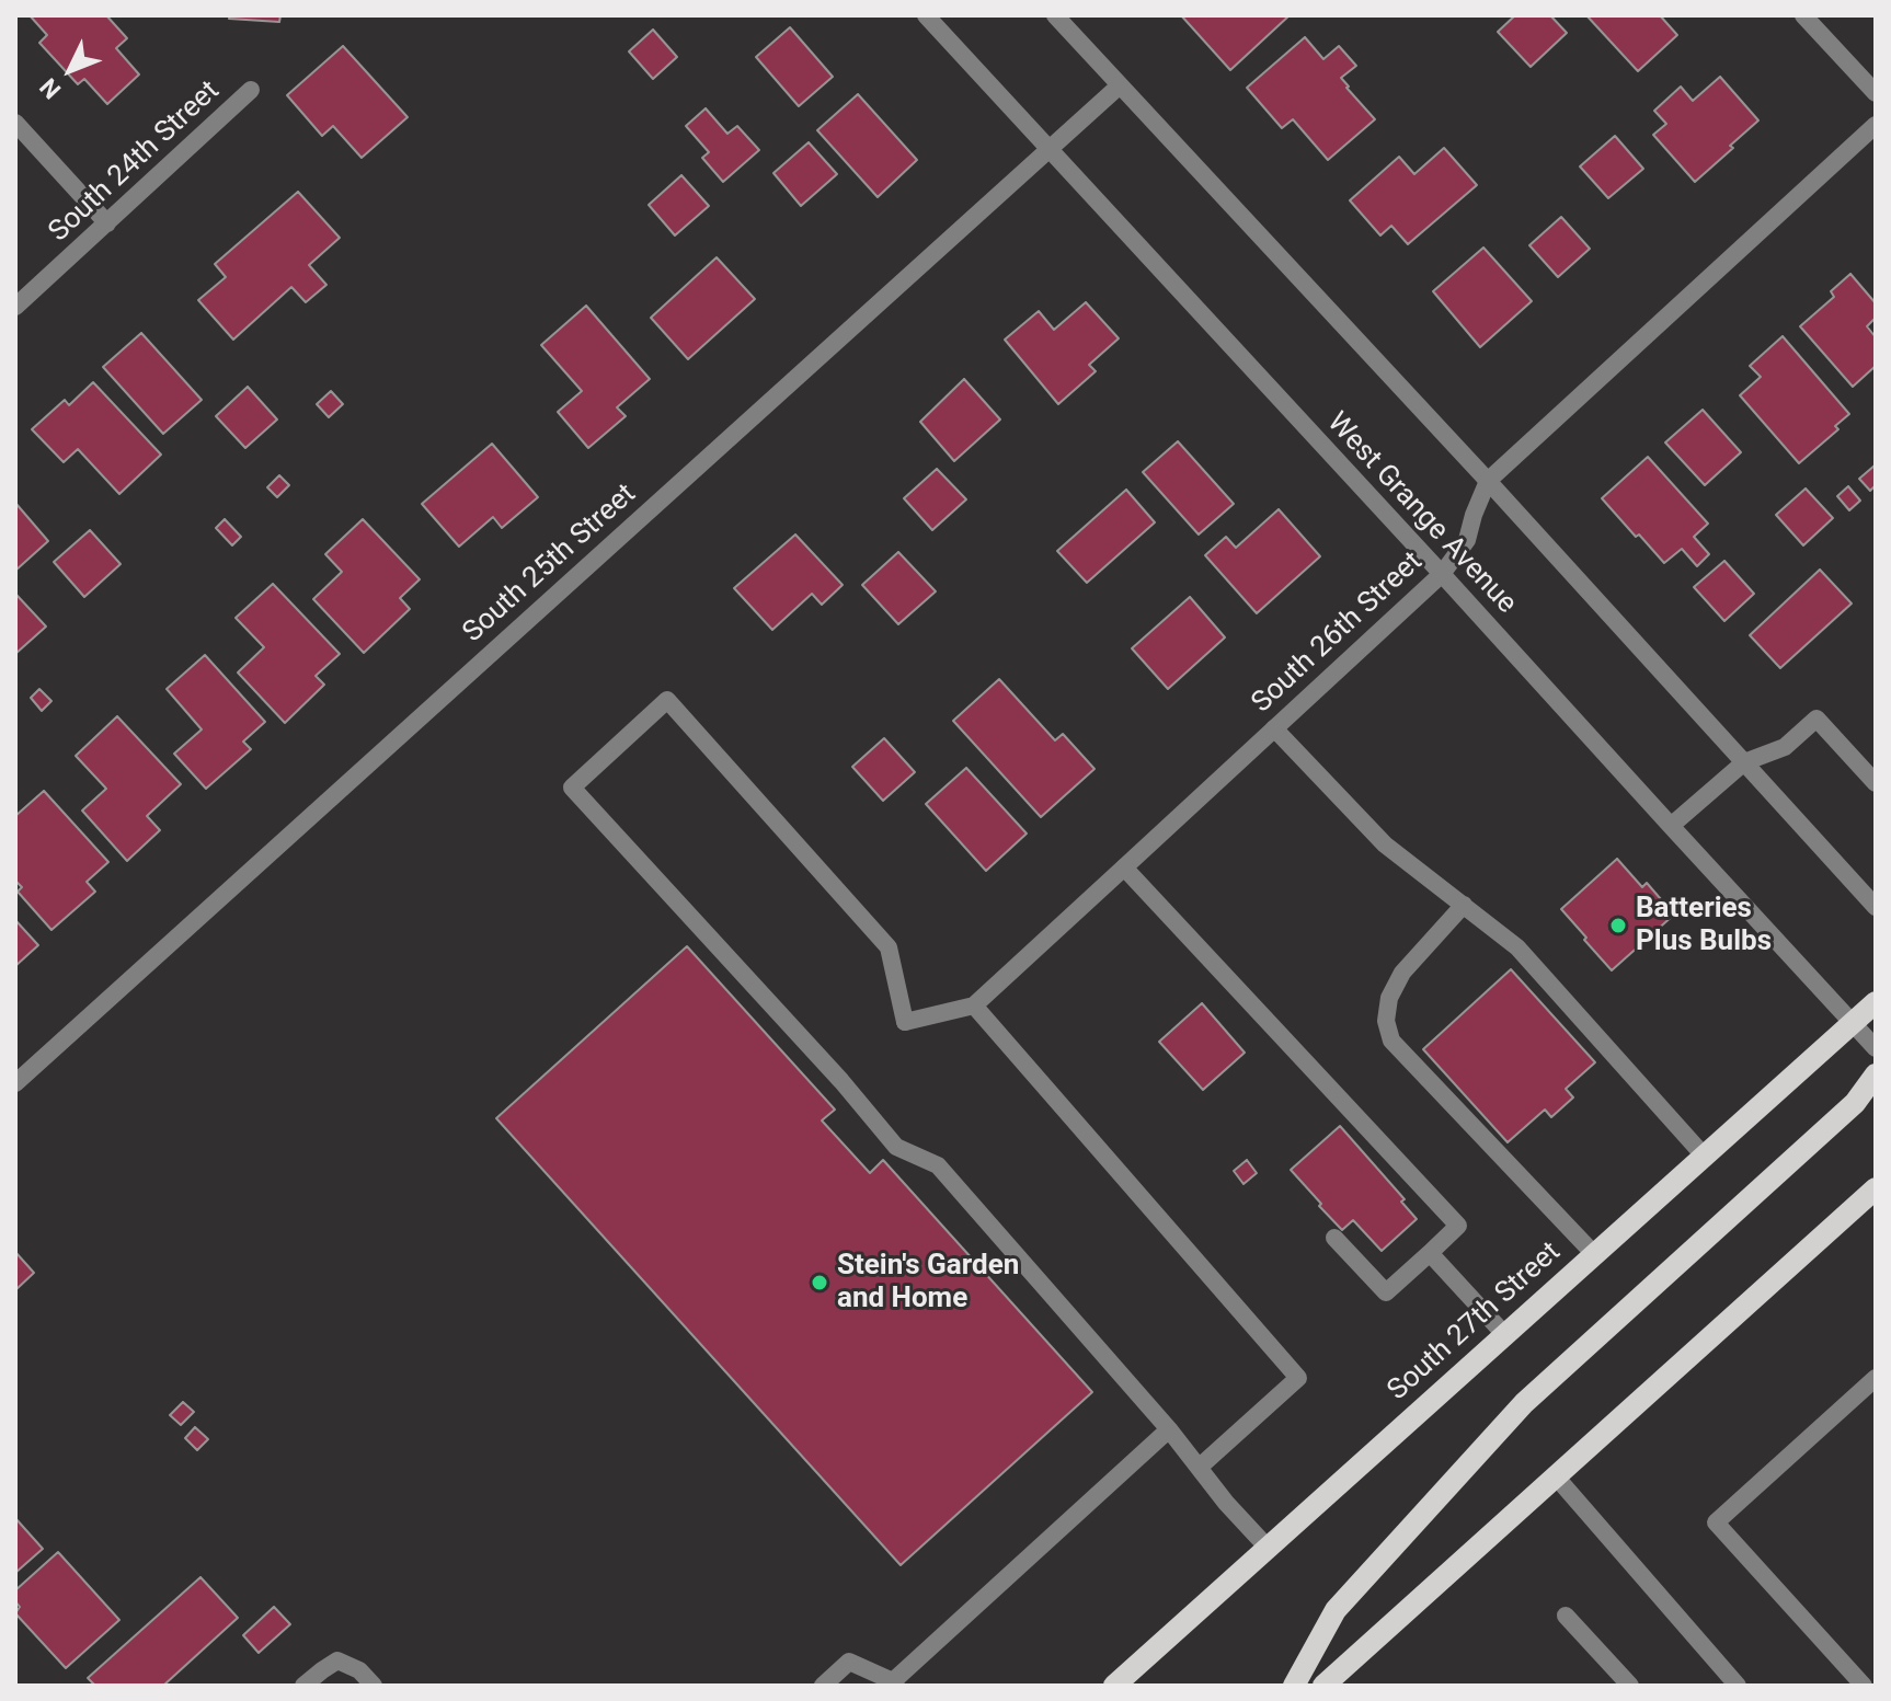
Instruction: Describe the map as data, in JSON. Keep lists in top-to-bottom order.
{
  "streets": {
    "main road": ["South 27th Street"],
    "street": [
      "South 24th Street",
      "West Grange Avenue",
      "South 25th Street",
      "South 26th Street"
    ]
  },
  "crossings": [
    ["West Grange Avenue", "South 25th Street"],
    ["West Grange Avenue", "South 26th Street"],
    ["West Grange Avenue", "South 27th Street"]
  ],
  "places": ["Batteries Plus Bulbs", "Stein's Garden and Home"],
  "north": "bottom left"
}
